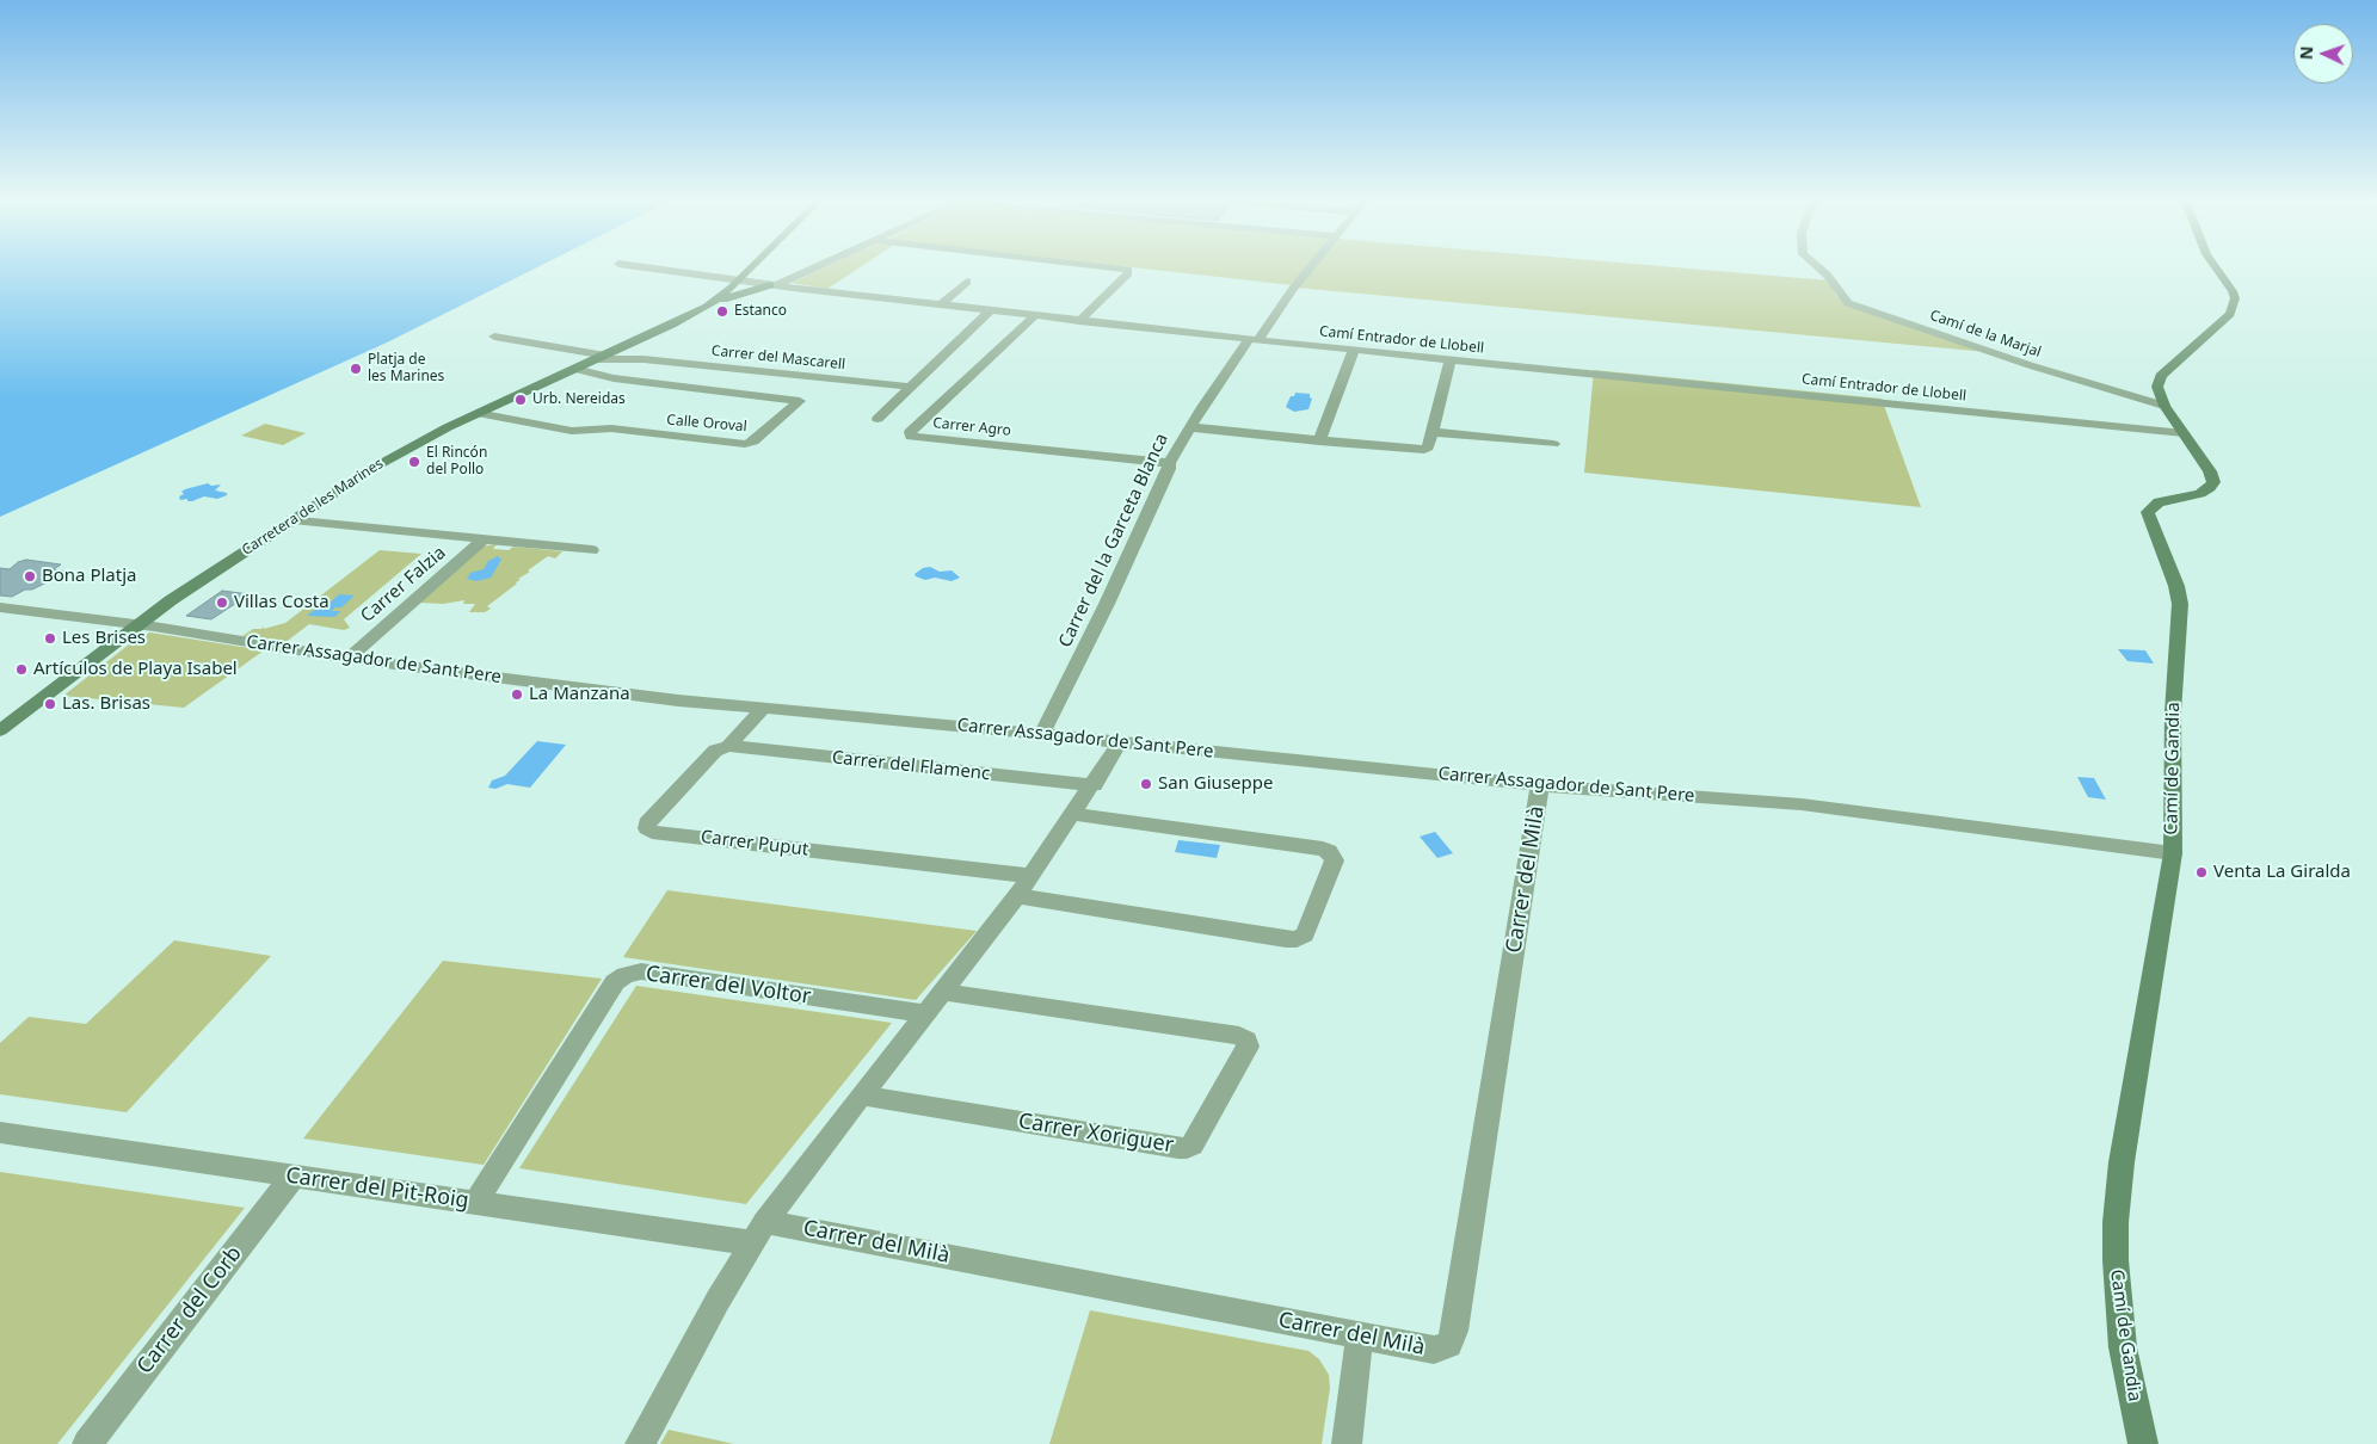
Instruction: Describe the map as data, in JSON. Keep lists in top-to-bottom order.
{
  "streets": {
    "main road": ["Carretera de les Marines", "Camí de Gandia"],
    "street": [
      "Camí de la Marjal",
      "Camí Entrador de Llobell",
      "Carrer del Mascarell",
      "Calle Oroval",
      "Carrer Agro",
      "Carrer del la Garceta Blanca",
      "Carrer Falzia",
      "Carrer Assagador de Sant Pere",
      "Carrer del Flamenc",
      "Carrer Puput",
      "Carrer del Milà",
      "Carrer del Voltor",
      "Carrer Xoriguer",
      "Carrer del Pit-Roig",
      "Carrer del Corb"
    ]
  },
  "crossings": [
    ["Camí de la Marjal", "Camí de Gandia"],
    ["Camí Entrador de Llobell", "Carrer Agro"],
    ["Camí Entrador de Llobell", "Carretera de les Marines"],
    ["Camí Entrador de Llobell", "Carrer del la Garceta Blanca"],
    ["Camí Entrador de Llobell", "Camí de Gandia"],
    ["Carrer del Mascarell", "Carretera de les Marines"],
    ["Calle Oroval", "Carretera de les Marines"],
    ["Carrer Agro", "Carrer del la Garceta Blanca"],
    ["Carretera de les Marines", "Carrer Falzia"],
    ["Carretera de les Marines", "Carrer Assagador de Sant Pere"],
    ["Carrer del la Garceta Blanca", "Carrer Assagador de Sant Pere"],
    ["Carrer Falzia", "Carrer Assagador de Sant Pere"],
    ["Carrer Assagador de Sant Pere", "Camí de Gandia"],
    ["Carrer Assagador de Sant Pere", "Carrer Puput"],
    ["Carrer Assagador de Sant Pere", "Carrer del Milà"],
    ["Carrer del Flamenc", "Carrer Puput"],
    ["Carrer del Voltor", "Carrer del Pit-Roig"],
    ["Carrer del Pit-Roig", "Carrer del Corb"]
  ],
  "places": [
    "Estanco",
    "Platja de les Marines",
    "Urb. Nereidas",
    "El Rincón del Pollo",
    "Bona Platja",
    "Villas Costa",
    "Les Brises",
    "Artículos de Playa Isabel",
    "La Manzana",
    "Las. Brisas",
    "San Giuseppe",
    "Venta La Giralda"
  ],
  "north": "left"
}
